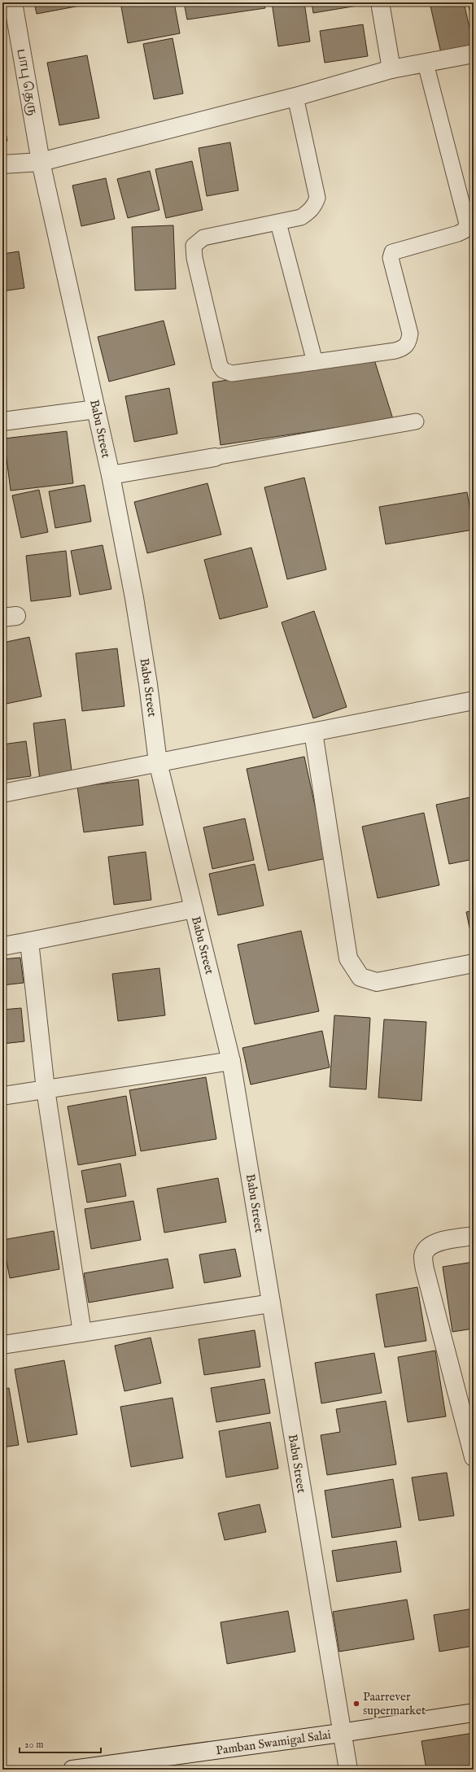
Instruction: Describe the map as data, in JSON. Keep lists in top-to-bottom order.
{
  "streets": {
    "street": ["பாபு தெரு", "Babu Street", "Pamban Swamigal Salai"]
  },
  "crossings": [
    ["பாபு தெரு", "Babu Street"],
    ["Babu Street", "Pamban Swamigal Salai"]
  ],
  "places": ["Paarrever supermarket"],
  "scale_bar": "20 m"
}
